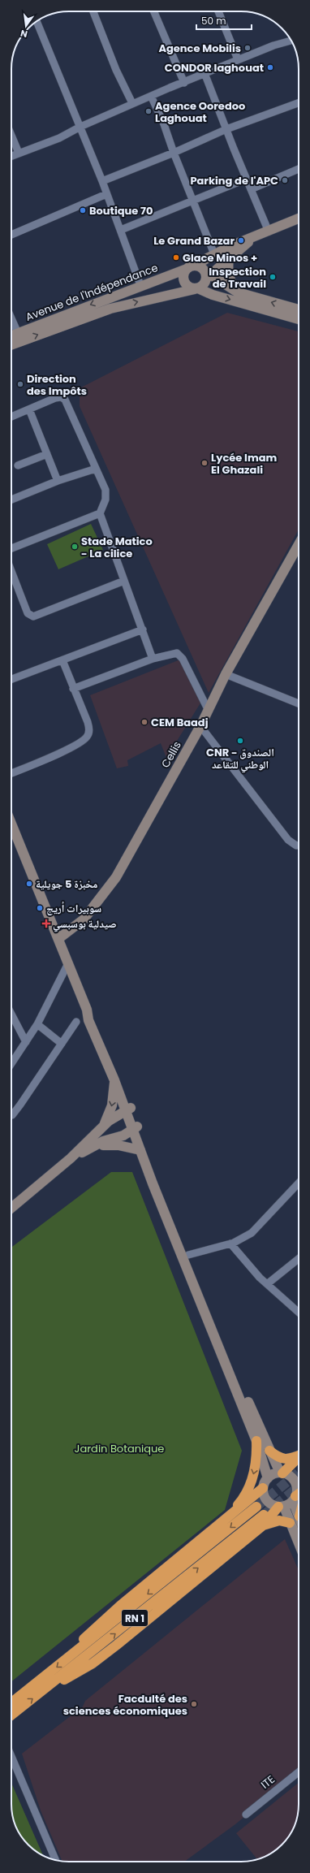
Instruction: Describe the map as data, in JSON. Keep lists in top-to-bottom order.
{
  "streets": {
    "highway": ["RN 1"],
    "main road": ["Avenue de l'Indépendance", "Cellis"],
    "street": ["ITE"]
  },
  "parks": ["Jardin Botanique"],
  "places": {
    "other": [
      "Agence Mobilis",
      "CONDOR laghouat",
      "Agence Ooredoo Laghouat",
      "Parking de l'APC",
      "Boutique 70",
      "Le Grand Bazar",
      "Glace Minos +",
      "Inspection de Travail",
      "Direction des Impôts",
      "Lycée Imam El Ghazali",
      "Stade Matico - La cilice",
      "CEM Baadj",
      "CNR - الصندوق الوطني للتقاعد",
      "مخبزة 5 جويلية",
      "سوبيرات أريج",
      "Facdulté des sciences économiques"
    ],
    "health": ["صيدلية بوسبسي"]
  },
  "scale_bar": "50 m",
  "north": "bottom"
}
